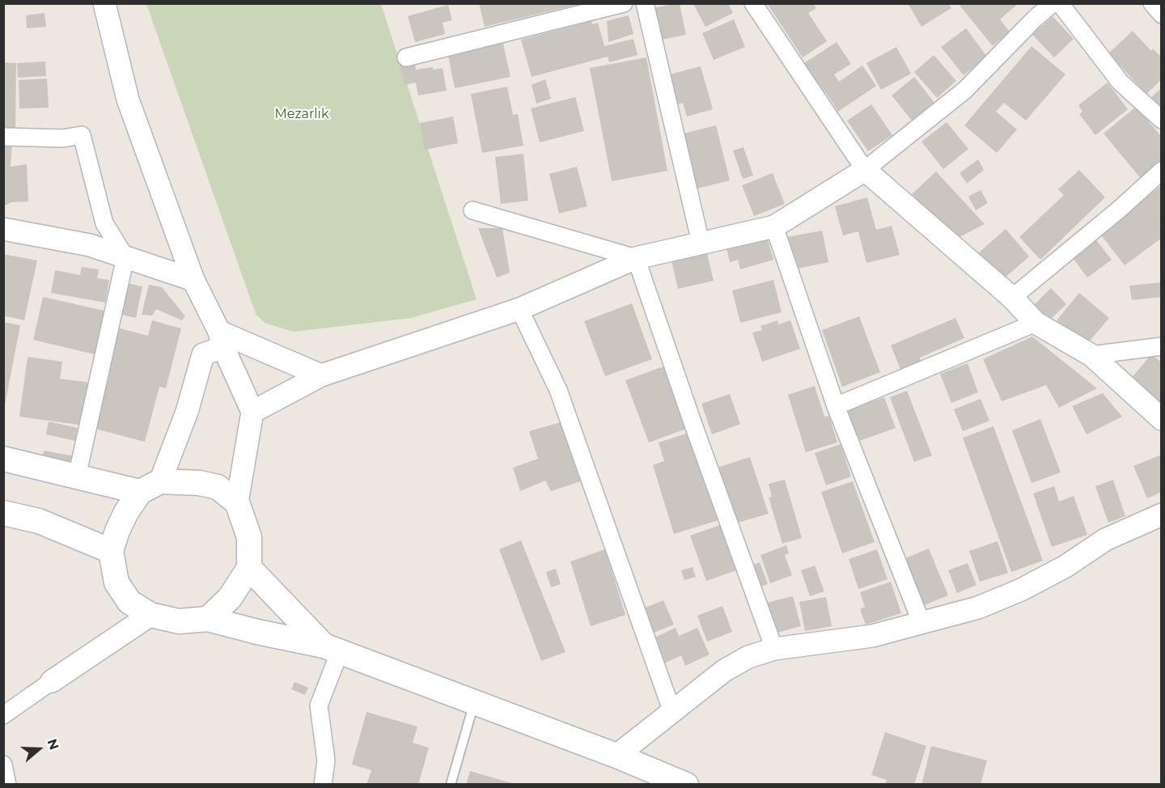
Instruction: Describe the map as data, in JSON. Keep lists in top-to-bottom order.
{
  "parks": ["Mezarlık"],
  "north": "right"
}
